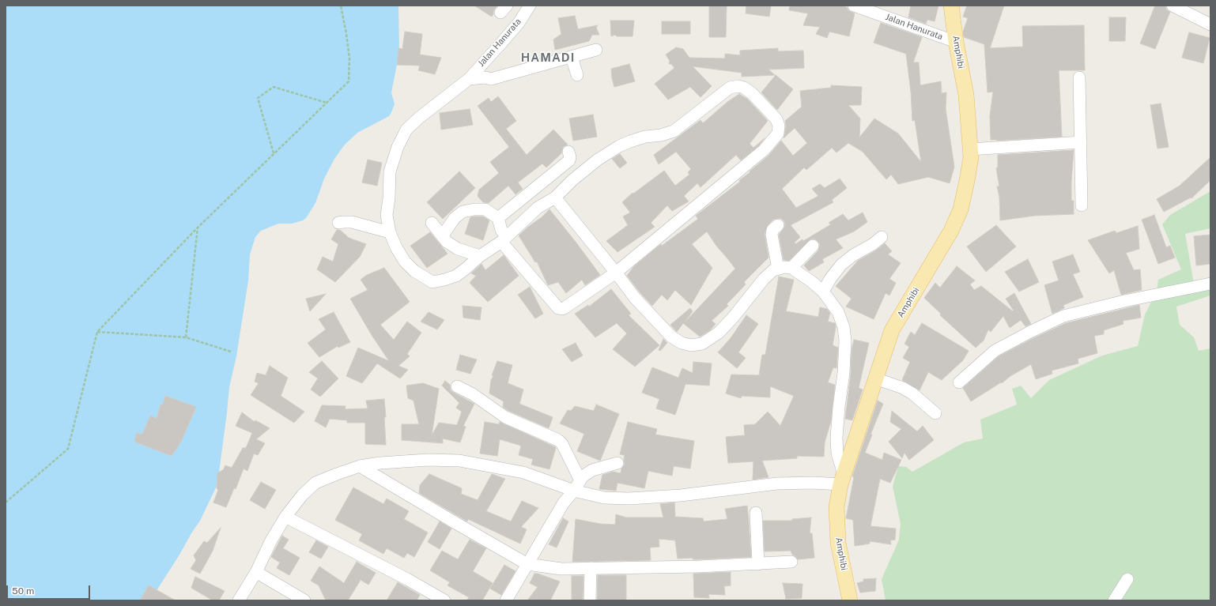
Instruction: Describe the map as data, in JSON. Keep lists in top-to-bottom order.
{
  "streets": {
    "main road": ["Amphibi"],
    "street": ["Jalan Hanurata"]
  },
  "crossings": [
    ["Jalan Hanurata", "Amphibi"]
  ],
  "districts": ["HAMADI"],
  "scale_bar": "50 m"
}
